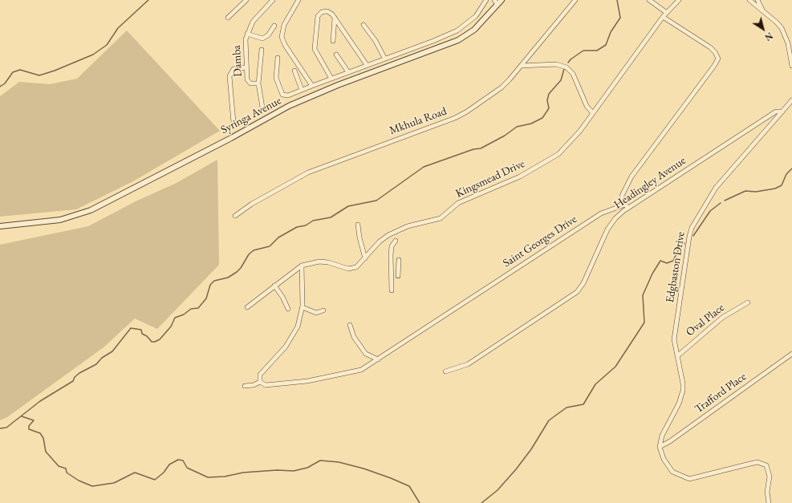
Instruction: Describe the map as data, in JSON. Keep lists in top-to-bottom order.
{
  "streets": {
    "street": [
      "Damba",
      "Syringa Avenue",
      "Mkhula Road",
      "Kingsmead Drive",
      "Headingley Avenue",
      "Saint Georges Drive",
      "Edgbaston Drive",
      "Oval Place",
      "Trafford Place"
    ]
  },
  "crossings": [
    ["Headingley Avenue", "Saint Georges Drive"],
    ["Headingley Avenue", "Edgbaston Drive"],
    ["Edgbaston Drive", "Oval Place"],
    ["Edgbaston Drive", "Trafford Place"]
  ],
  "north": "bottom right"
}
